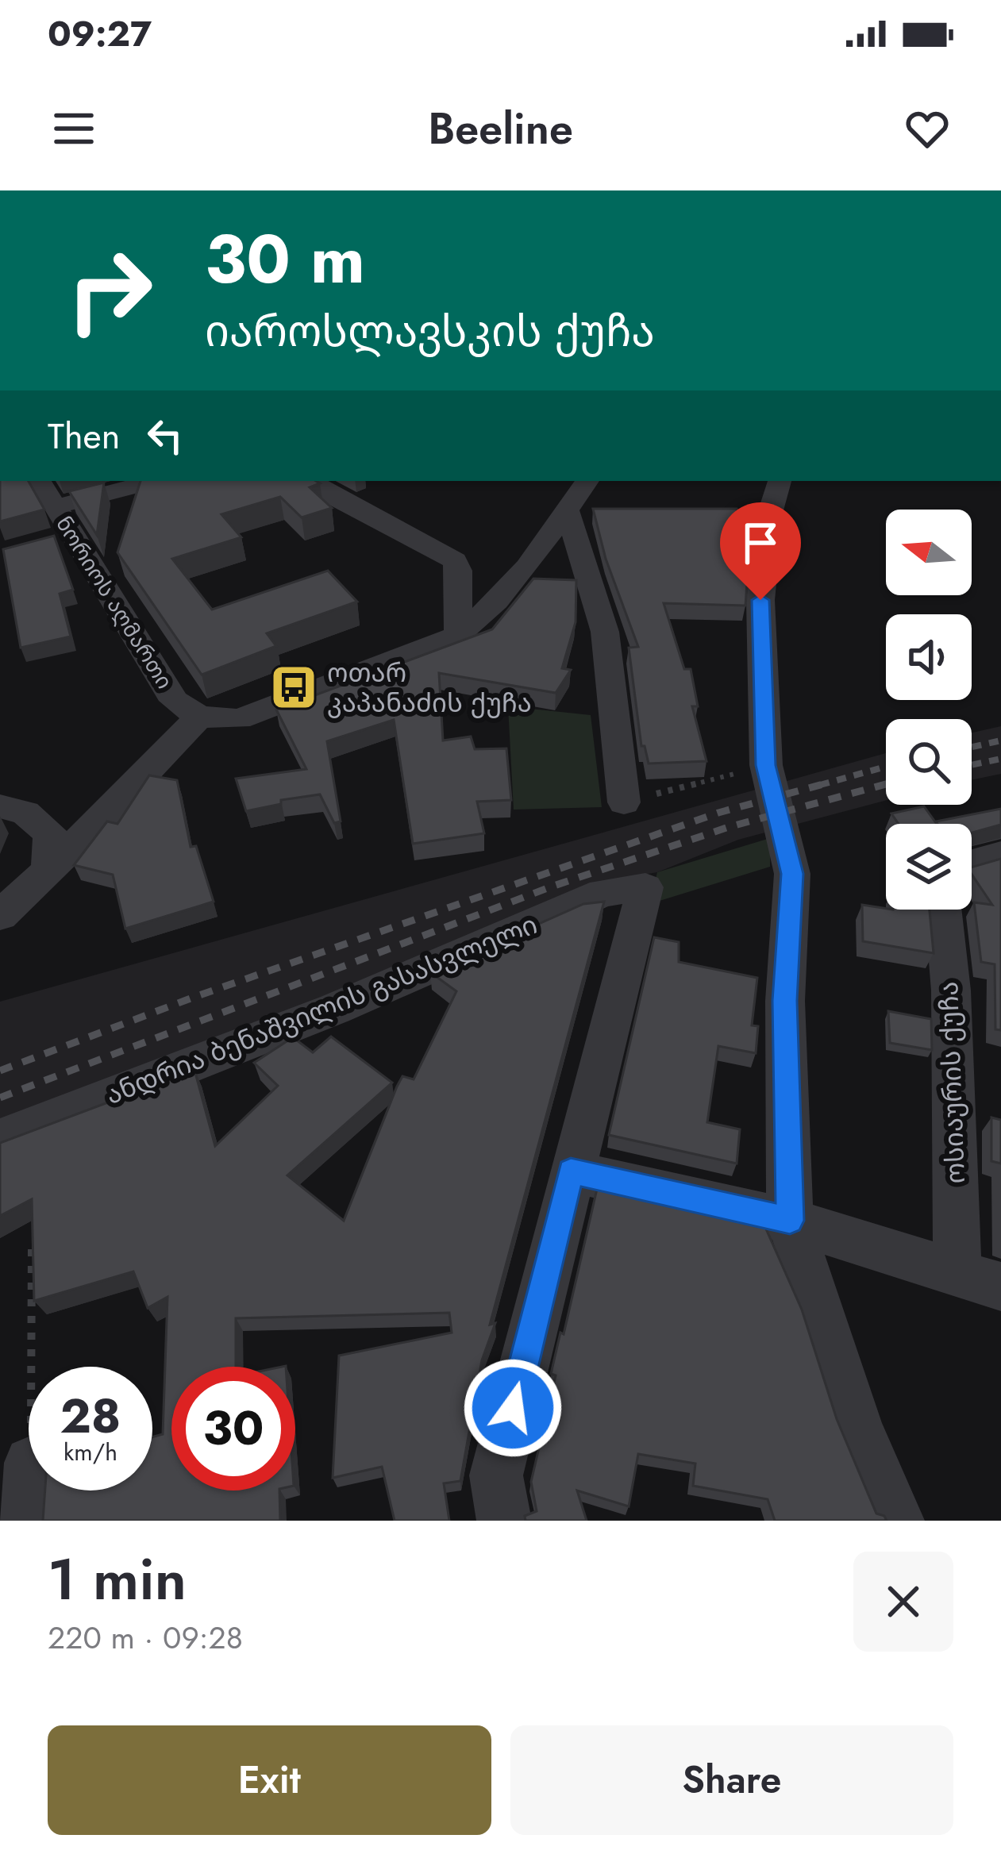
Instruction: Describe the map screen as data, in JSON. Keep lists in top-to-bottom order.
{
  "streets": {
    "street": ["ნორიოს აღმართი", "ანდრია ბენაშვილის გასასვლელი", "ოსიაურის ქუჩა"]
  },
  "places": {
    "bus stop": ["ოთარ კაპანაძის ქუჩა"]
  },
  "north": "left",
  "page": {
    "status": "09:27",
    "header": "Beeline",
    "turn": ["30 m", "იაროსლავსკის ქუჩა"],
    "then": "Then",
    "speed": "28 km/h",
    "limit": "30",
    "heading": ["1 min", "220 m · 09:28"],
    "buttons": ["Exit", "Share"]
  }
}
